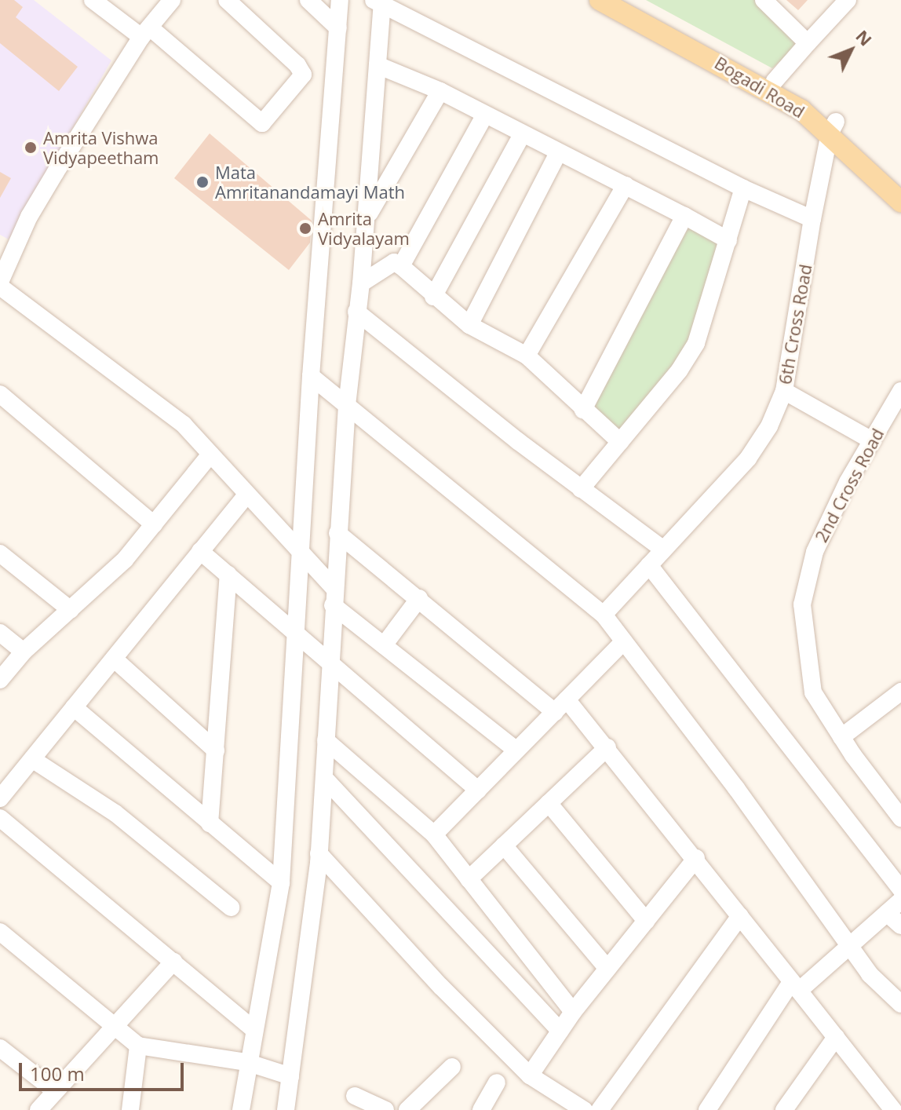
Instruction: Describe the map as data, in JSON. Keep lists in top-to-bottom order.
{
  "streets": {
    "main road": ["Bogadi Road"],
    "street": ["6th Cross Road", "2nd Cross Road"]
  },
  "crossings": [
    ["Bogadi Road", "6th Cross Road"]
  ],
  "places": ["Amrita Vishwa Vidyapeetham", "Mata Amritanandamayi Math", "Amrita Vidyalayam"],
  "scale_bar": "100 m",
  "north": "top right"
}
